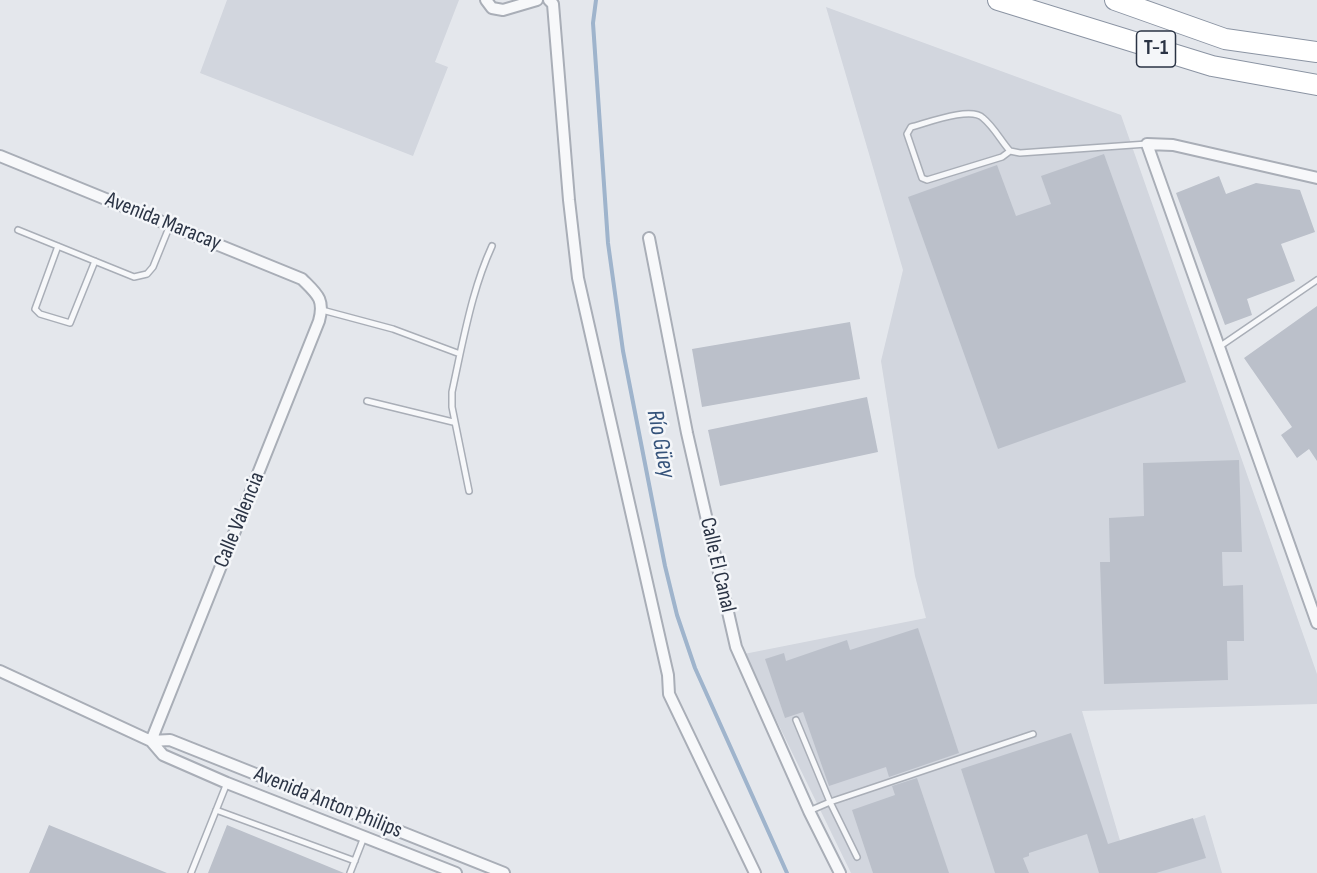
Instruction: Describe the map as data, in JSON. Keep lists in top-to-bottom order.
{
  "streets": {
    "highway": ["T-1"],
    "street": [
      "Avenida Maracay",
      "Calle Valencia",
      "Calle El Canal",
      "Avenida Anton Philips"
    ]
  },
  "crossings": [
    ["Avenida Maracay", "Calle Valencia"],
    ["Calle Valencia", "Avenida Anton Philips"]
  ],
  "water": ["Río Güey"]
}
